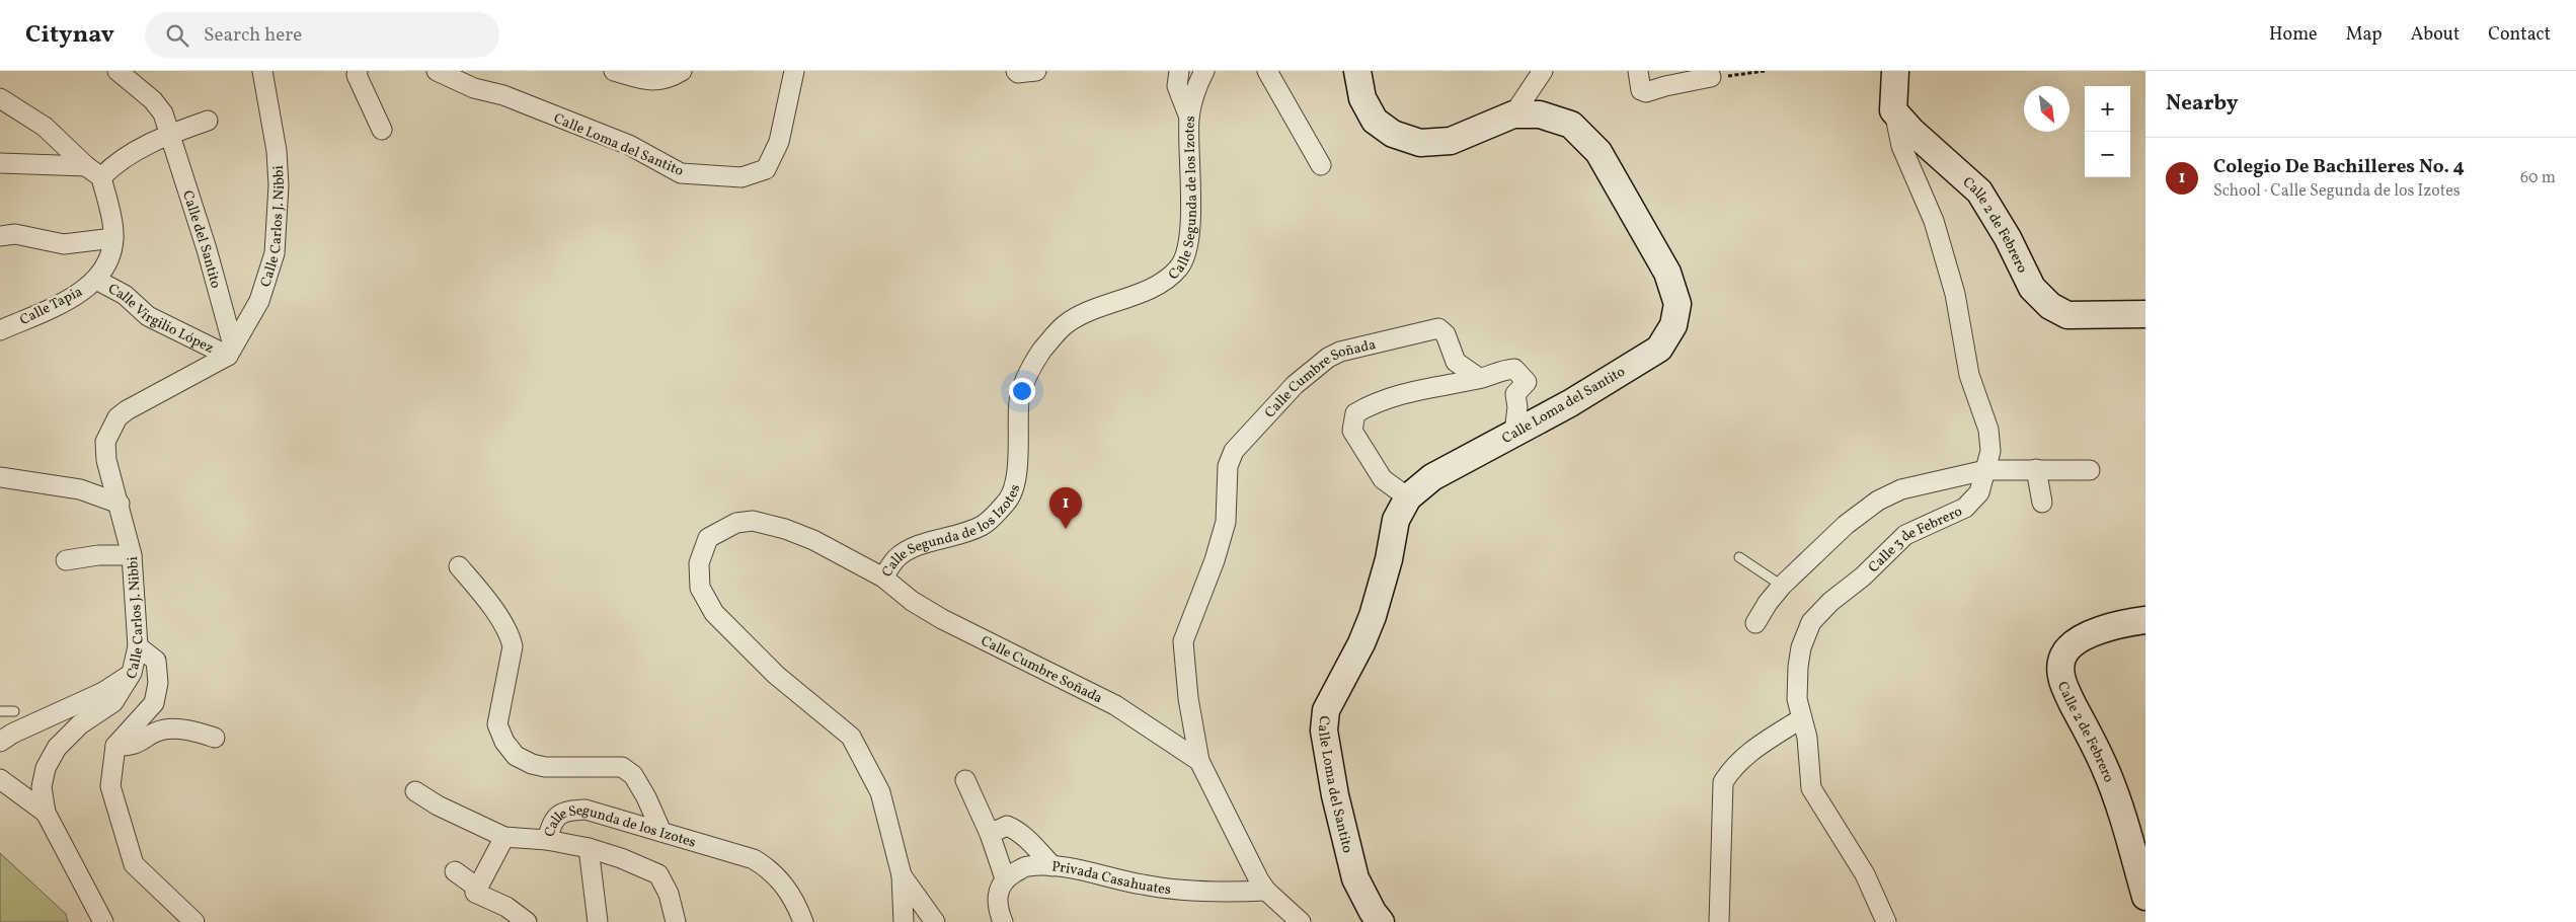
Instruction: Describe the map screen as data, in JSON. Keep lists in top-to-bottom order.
{
  "streets": {
    "main road": ["Calle Loma del Santito", "Calle 2 de Febrero"],
    "street": [
      "Calle Segunda de los Izotes",
      "Calle Carlos J. Nibbi",
      "Calle del Santito",
      "Calle Tapia",
      "Calle Virgilio López",
      "Calle Cumbre Soñada",
      "Calle 3 de Febrero",
      "Privada Casahuates"
    ]
  },
  "crossings": [
    ["Calle Segunda de los Izotes", "Calle Cumbre Soñada"],
    ["Calle 2 de Febrero", "Calle 3 de Febrero"],
    ["Calle Carlos J. Nibbi", "Calle del Santito"],
    ["Calle Carlos J. Nibbi", "Calle Virgilio López"],
    ["Calle del Santito", "Calle Virgilio López"],
    ["Calle Tapia", "Calle Virgilio López"],
    ["Calle Cumbre Soñada", "Privada Casahuates"]
  ],
  "north": "bottom right",
  "page": {
    "header": "Citynav",
    "search": "Search here",
    "nav": [
      "Home",
      "Map",
      "About",
      "Contact"
    ],
    "heading": "Nearby",
    "map_buttons": ["+", "−"],
    "list": [
      {
        "mark": "1",
        "name": "Colegio De Bachilleres No. 4",
        "note": "School · Calle Segunda de los Izotes",
        "value": "60 m"
      }
    ],
    "pins": "1"
  }
}
